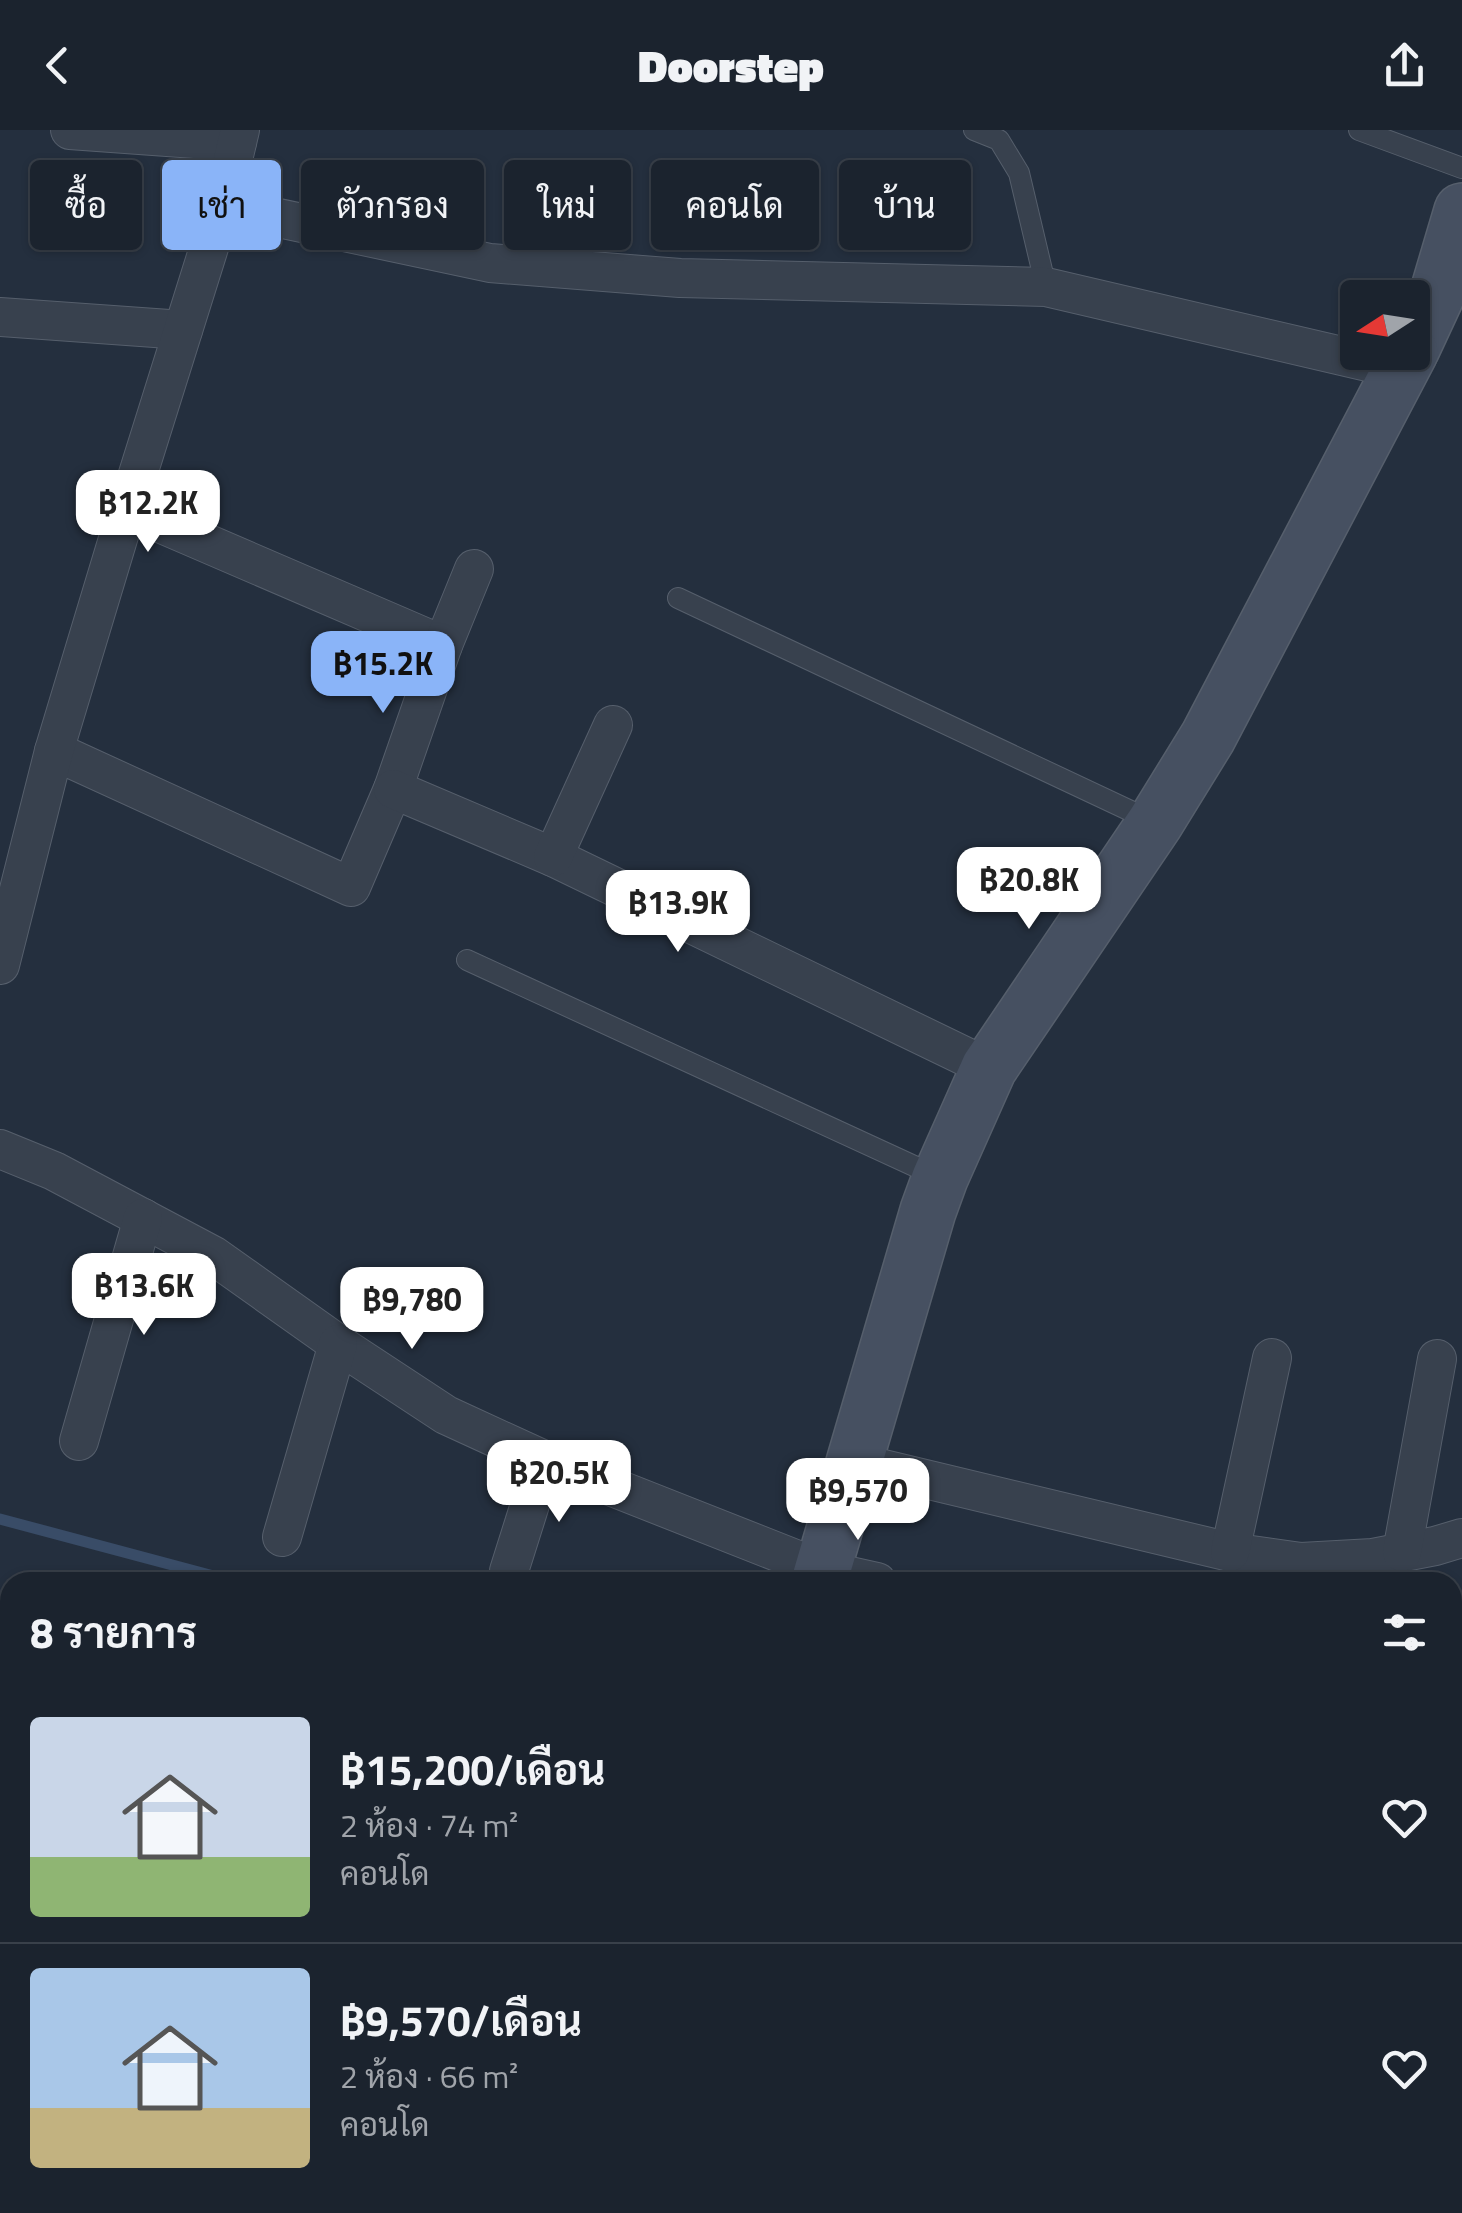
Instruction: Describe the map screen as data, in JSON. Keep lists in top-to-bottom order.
{
  "north": "left",
  "page": {
    "header": "Doorstep",
    "chip": [
      "ซื้อ",
      "เช่า",
      "ตัวกรอง",
      "ใหม่",
      "คอนโด",
      "บ้าน"
    ],
    "price": [
      "฿12.2K",
      "฿15.2K",
      "฿20.8K",
      "฿13.9K",
      "฿13.6K",
      "฿9,780",
      "฿20.5K",
      "฿9,570"
    ],
    "heading": "8 รายการ",
    "list": [
      {
        "name": "฿15,200/เดือน",
        "note": "2 ห้อง · 74 m² · คอนโด"
      },
      {
        "name": "฿9,570/เดือน",
        "note": "2 ห้อง · 66 m² · คอนโด"
      }
    ]
  }
}
